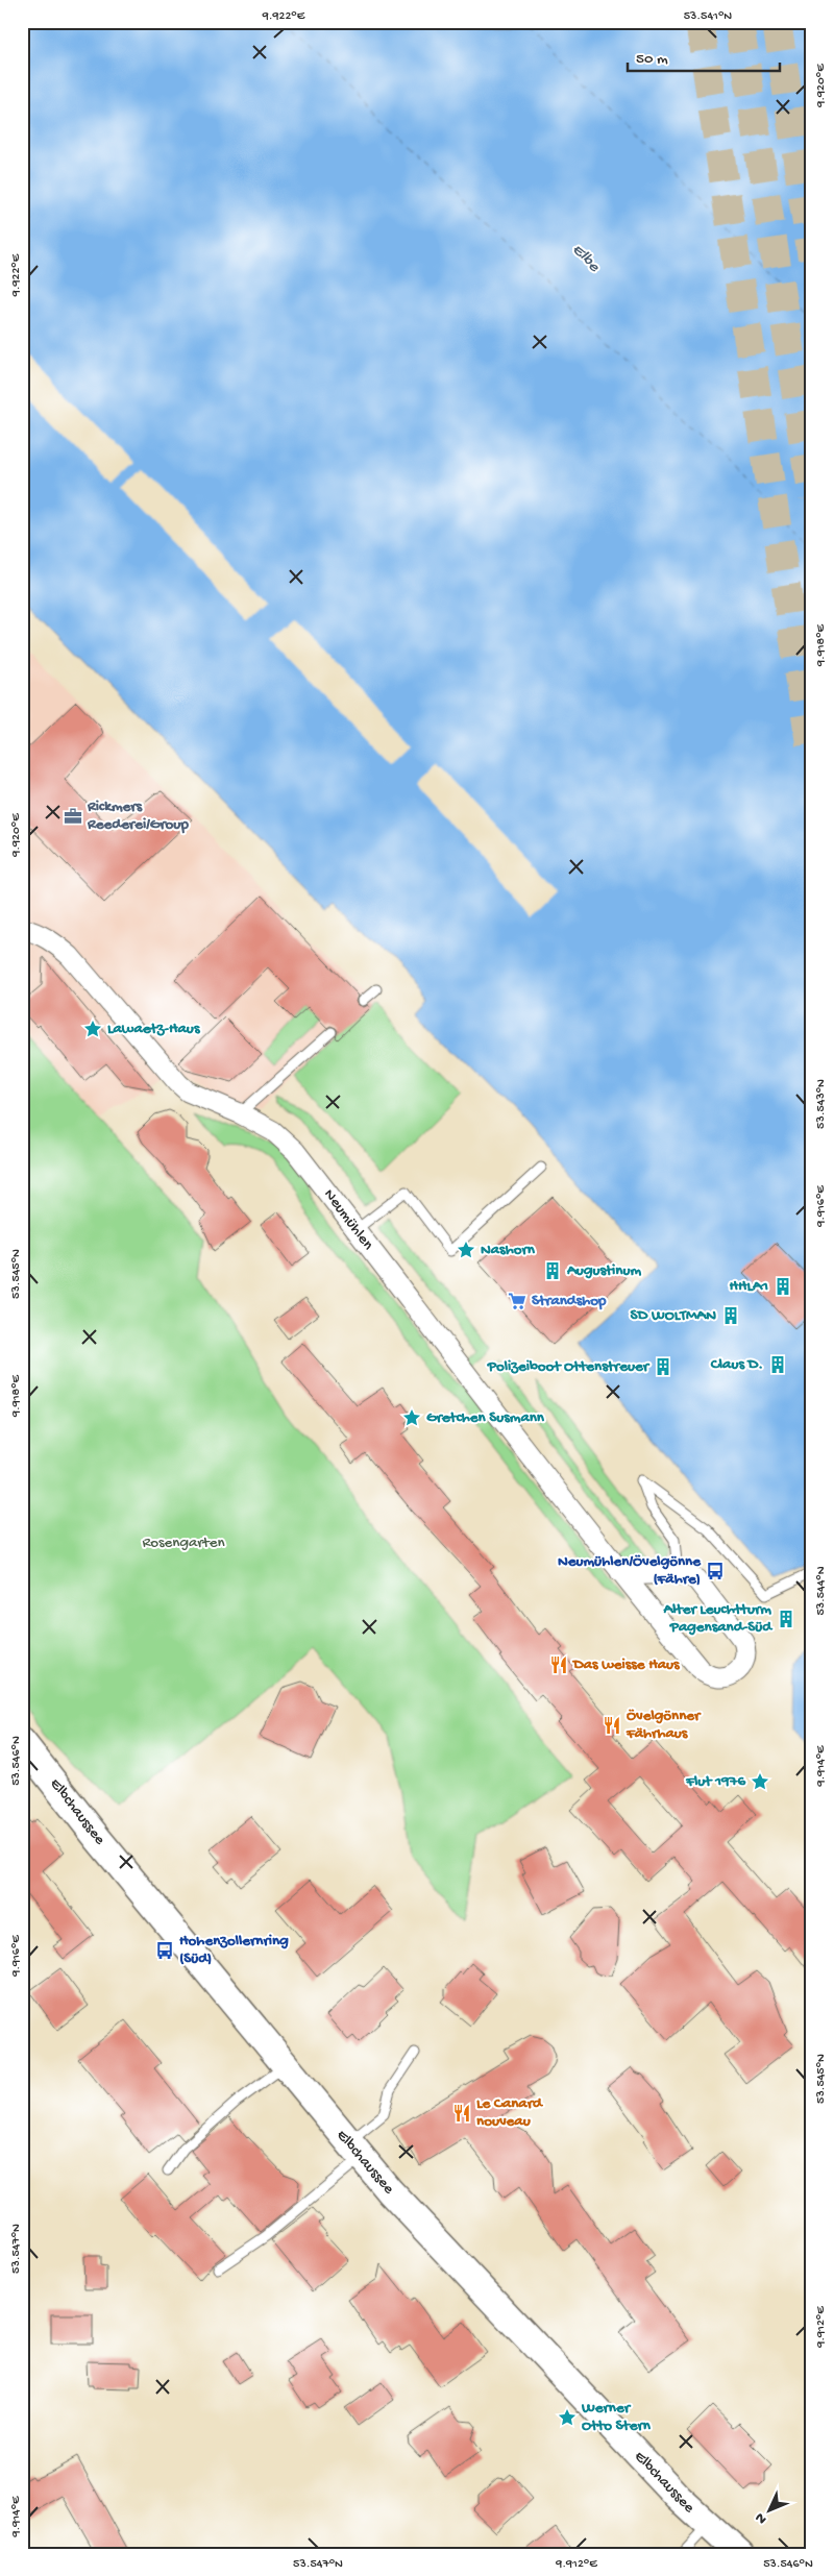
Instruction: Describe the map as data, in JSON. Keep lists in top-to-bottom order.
{
  "streets": {
    "main road": ["Elbchaussee"],
    "street": ["Neumühlen"]
  },
  "water": ["Elbe"],
  "parks": ["Rosengarten"],
  "places": {
    "office": ["Rickmers Reederei/Group"],
    "place": [
      "Lawaetz-Haus",
      "Nashorn",
      "Gretchen Susmann",
      "Flut 1976",
      "Werner Otto Stern"
    ],
    "building": [
      "Augustinum",
      "HHLA1",
      "SD WOLTMAN",
      "Claus D.",
      "Polizeiboot Ottenstreuer",
      "Alter Leuchtturm Pagensand-Süd"
    ],
    "supermarket": ["Strandshop"],
    "bus stop": ["Neumühlen/Övelgönne (Fähre)", "Hohenzollernring (Süd)"],
    "restaurant": ["Das weisse Haus", "Övelgönner Fährhaus", "Le Canard nouveau"]
  },
  "scale_bar": "50 m",
  "north": "bottom left",
  "coordinates": [
    "9.922°E",
    "53.541°N",
    "9.920°E",
    "9.918°E",
    "53.543°N",
    "9.916°E",
    "53.545°N",
    "53.544°N",
    "53.546°N",
    "9.914°E",
    "53.547°N",
    "9.912°E"
  ]
}
